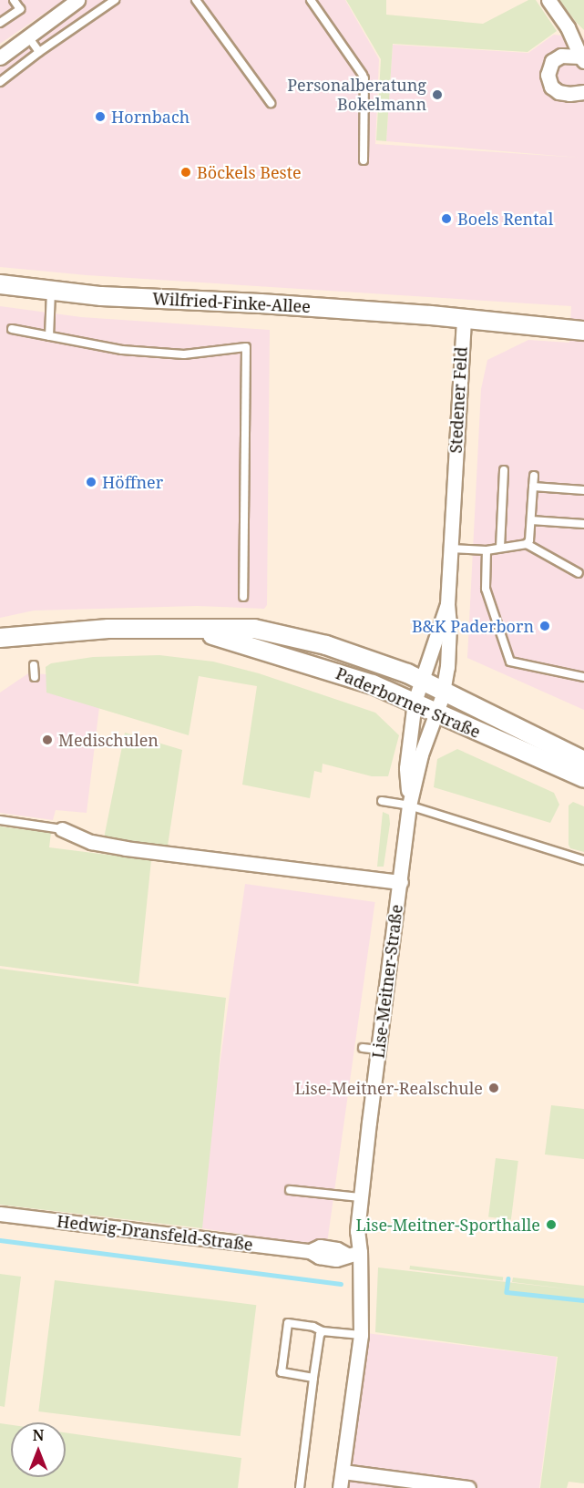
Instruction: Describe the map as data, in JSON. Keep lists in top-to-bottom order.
{
  "streets": {
    "street": [
      "Wilfried-Finke-Allee",
      "Stedener Feld",
      "Paderborner Straße",
      "Lise-Meitner-Straße",
      "Hedwig-Dransfeld-Straße"
    ]
  },
  "crossings": [
    ["Wilfried-Finke-Allee", "Stedener Feld"],
    ["Stedener Feld", "Paderborner Straße"],
    ["Stedener Feld", "Lise-Meitner-Straße"],
    ["Paderborner Straße", "Lise-Meitner-Straße"],
    ["Lise-Meitner-Straße", "Hedwig-Dransfeld-Straße"]
  ],
  "places": [
    "Personalberatung Bokelmann",
    "Hornbach",
    "Böckels Beste",
    "Boels Rental",
    "Höffner",
    "B&K Paderborn",
    "Medischulen",
    "Lise-Meitner-Realschule",
    "Lise-Meitner-Sporthalle"
  ],
  "north": "top"
}
